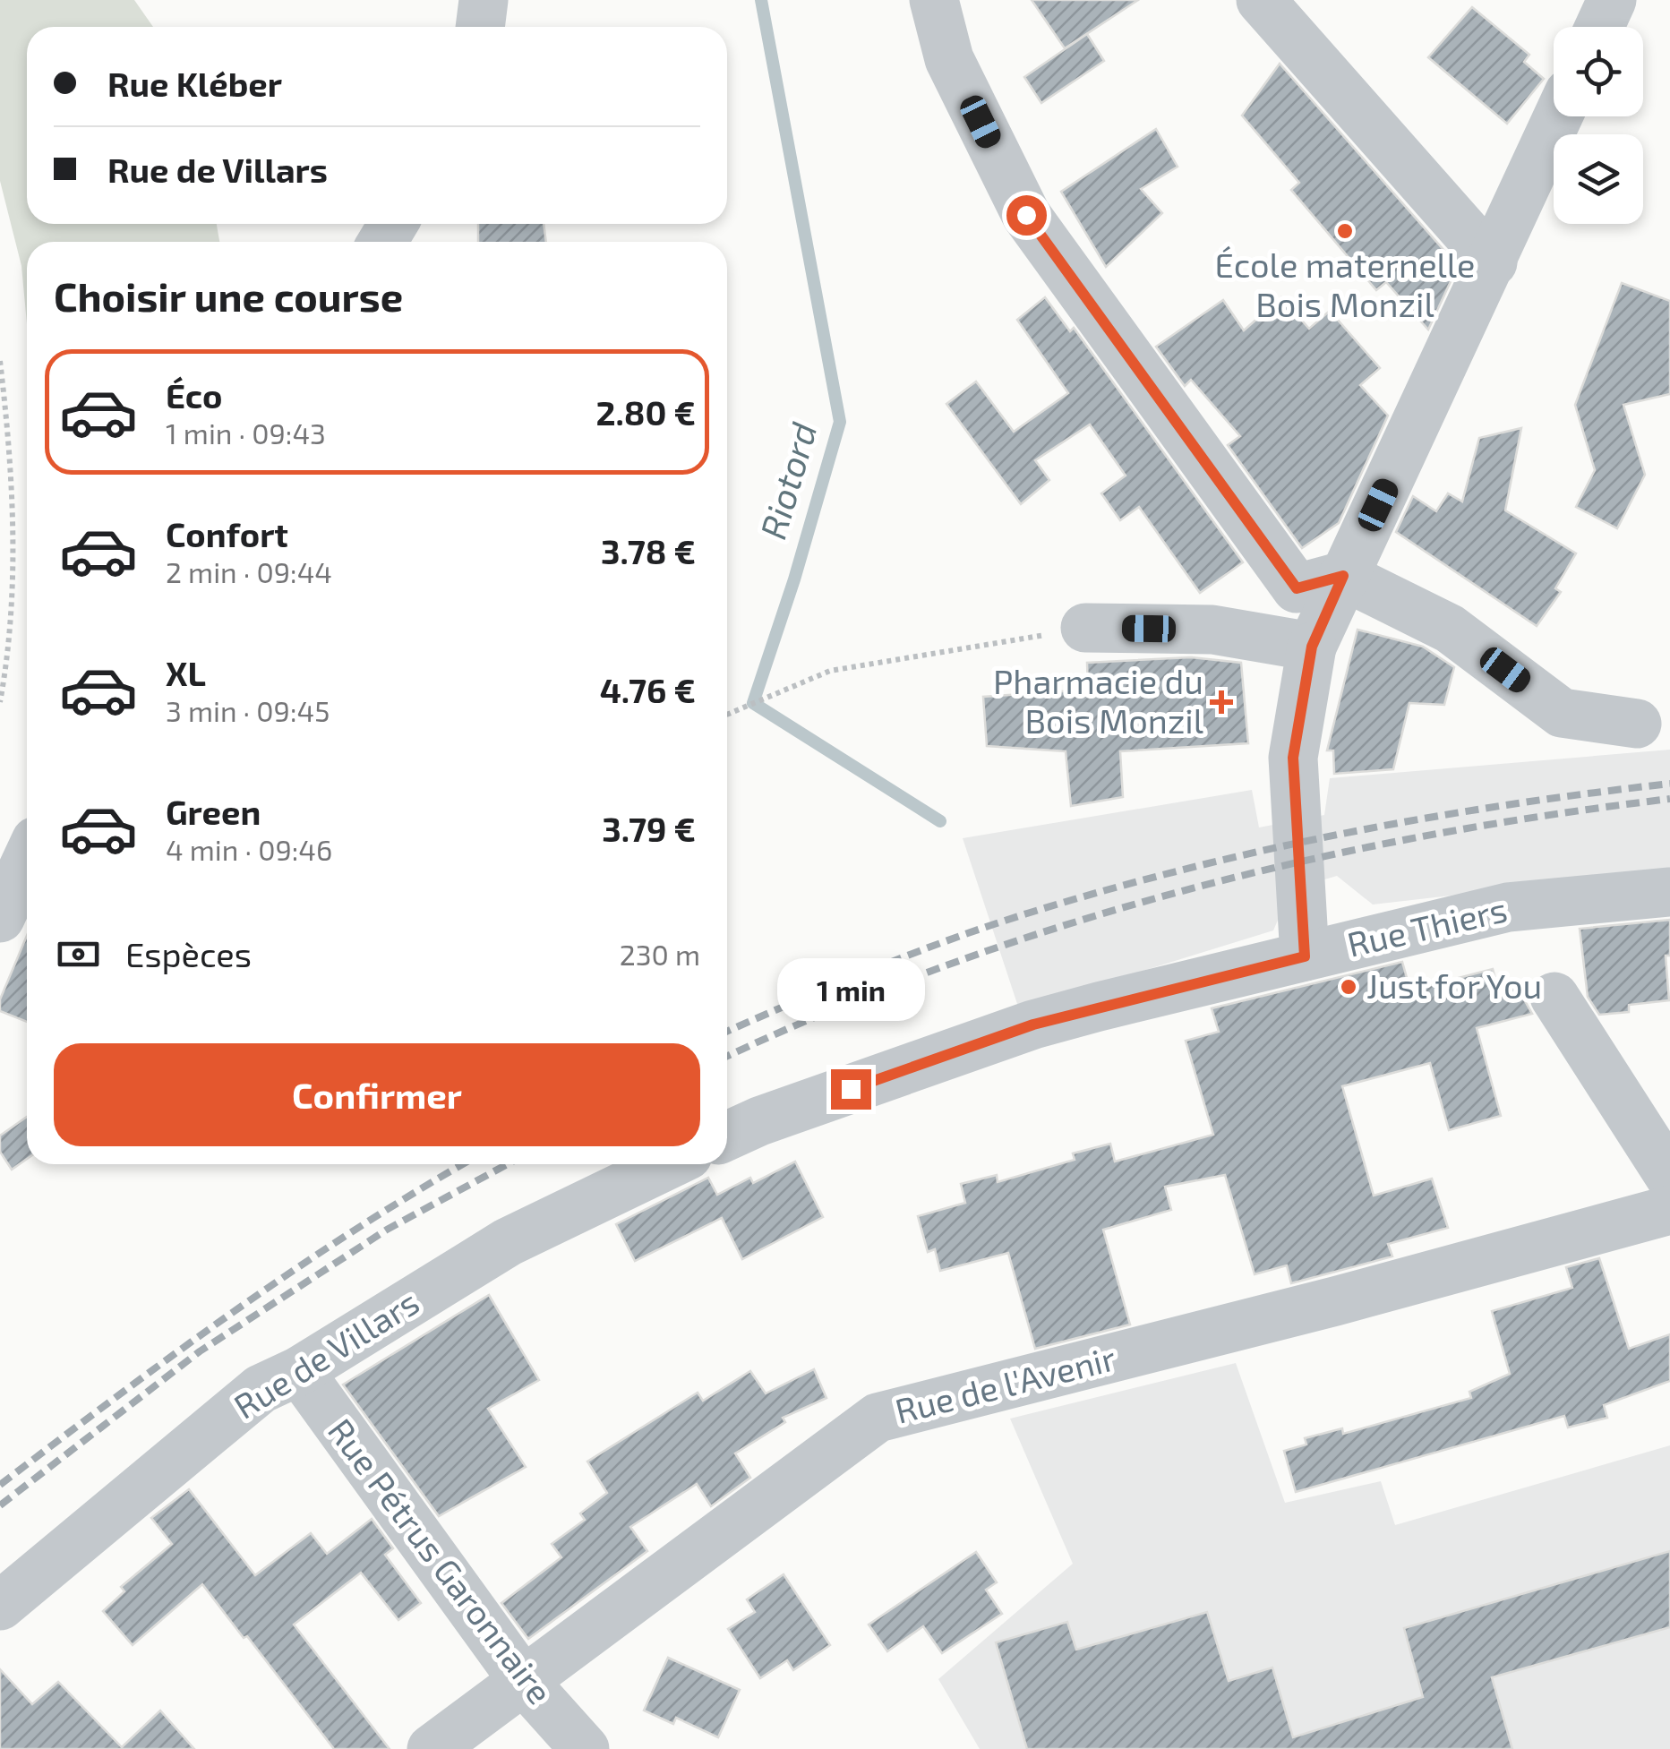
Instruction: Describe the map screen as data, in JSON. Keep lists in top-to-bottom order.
{
  "streets": {
    "street": [
      "Rue Thiers",
      "Rue de Villars",
      "Rue de l'Avenir",
      "Rue Pétrus Garonnaire"
    ]
  },
  "crossings": [
    ["Rue de Villars", "Rue Pétrus Garonnaire"],
    ["Rue de l'Avenir", "Rue Pétrus Garonnaire"]
  ],
  "water": ["Riotord"],
  "places": {
    "other": ["École maternelle Bois Monzil", "Just for You"],
    "health": ["Pharmacie du Bois Monzil"]
  },
  "page": {
    "banner": ["Rue Kléber", "Rue de Villars"],
    "heading": "Choisir une course",
    "list": [
      {
        "name": "Éco",
        "note": "1 min · 09:43",
        "value": "2.80 €"
      },
      {
        "name": "Confort",
        "note": "2 min · 09:44",
        "value": "3.78 €"
      },
      {
        "name": "XL",
        "note": "3 min · 09:45",
        "value": "4.76 €"
      },
      {
        "name": "Green",
        "note": "4 min · 09:46",
        "value": "3.79 €"
      }
    ],
    "pay": ["Espèces", "230 m"],
    "bubble": "1 min",
    "buttons": "Confirmer"
  }
}
